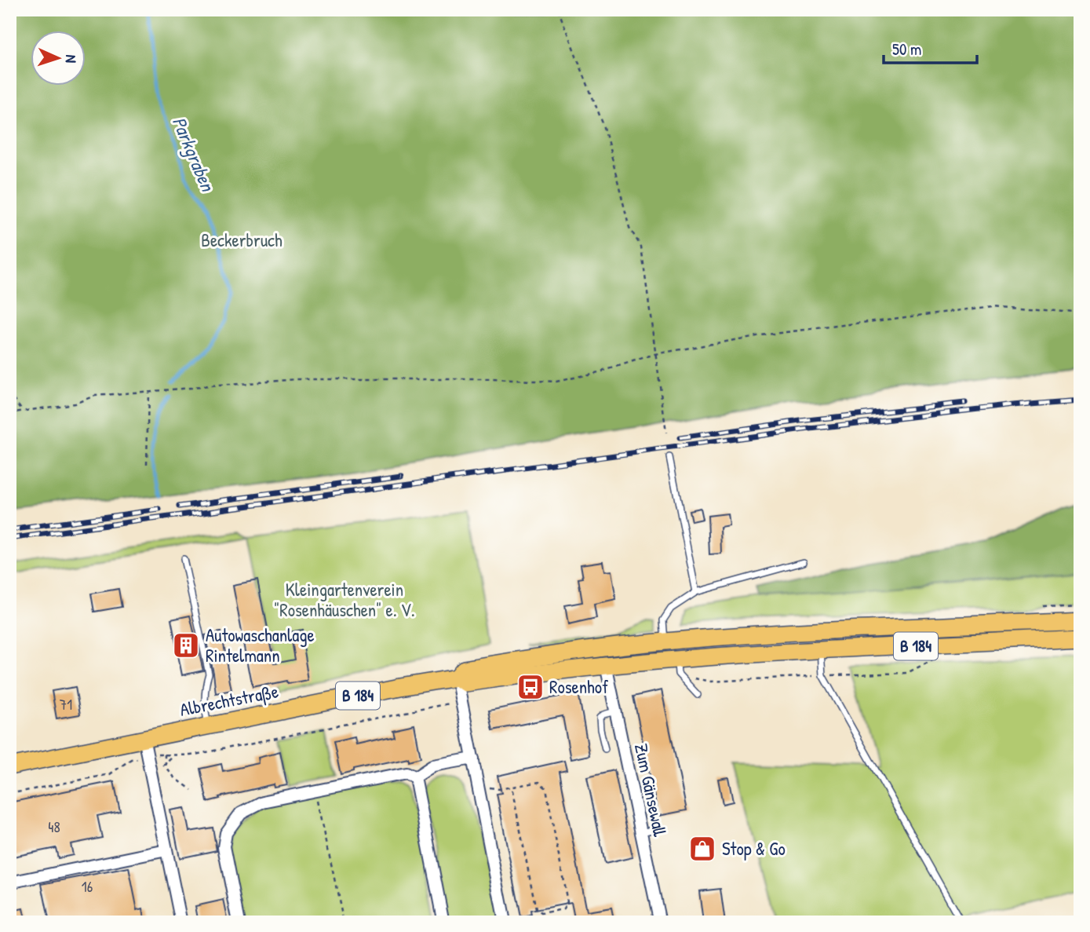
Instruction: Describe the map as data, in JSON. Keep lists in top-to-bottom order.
{
  "streets": {
    "main road": ["B 184", "Albrechtstraße"],
    "street": ["Zum Gänsewall"]
  },
  "crossings": [
    ["B 184", "Albrechtstraße"],
    ["B 184", "Zum Gänsewall"],
    ["Albrechtstraße", "Zum Gänsewall"]
  ],
  "water": ["Parkgraben"],
  "parks": ["Beckerbruch", "Kleingartenverein \"Rosenhäuschen\" e. V."],
  "places": {
    "building": ["Autowaschanlage Rintelmann"],
    "bus stop": ["Rosenhof"],
    "shop": ["Stop & Go"]
  },
  "house_numbers": ["71", "48", "16"],
  "scale_bar": "50 m",
  "north": "right"
}
